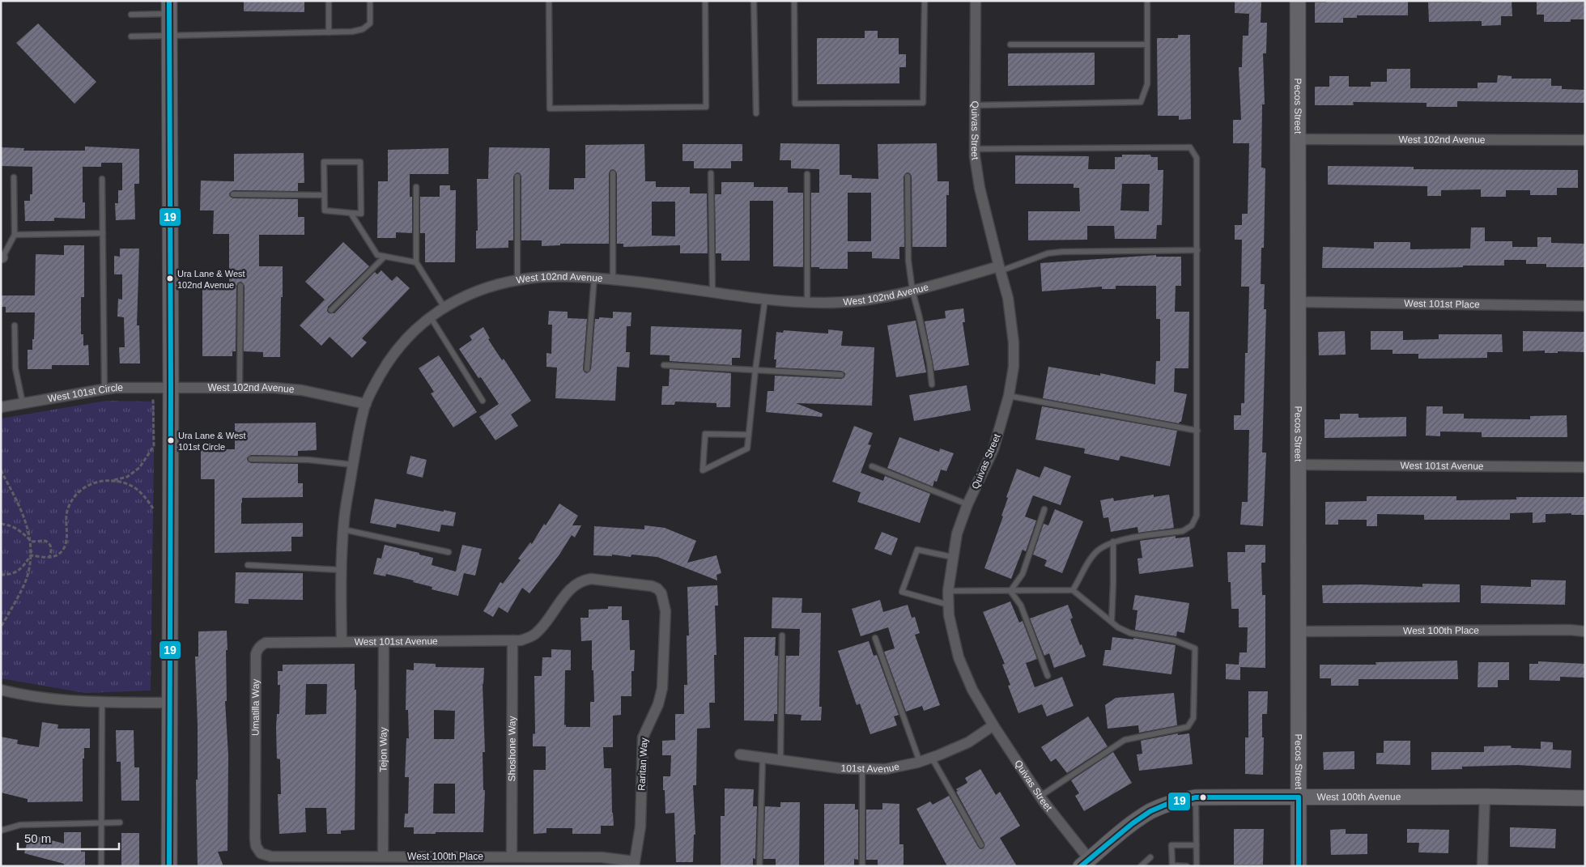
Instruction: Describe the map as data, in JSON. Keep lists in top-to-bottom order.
{
  "streets": {
    "street": [
      "Pecos Street",
      "Quivas Street",
      "West 102nd Avenue",
      "West 101st Place",
      "West 101st Circle",
      "West 101st Avenue",
      "West 100th Place",
      "Umatilla Way",
      "Shoshone Way",
      "Tejon Way",
      "Raritan Way",
      "101st Avenue",
      "West 100th Avenue"
    ]
  },
  "crossings": [
    ["Pecos Street", "West 102nd Avenue"],
    ["Pecos Street", "West 101st Place"],
    ["Pecos Street", "West 101st Avenue"],
    ["Pecos Street", "West 100th Place"],
    ["Pecos Street", "West 100th Avenue"],
    ["Quivas Street", "West 102nd Avenue"],
    ["Quivas Street", "101st Avenue"],
    ["Quivas Street", "West 100th Avenue"],
    ["West 102nd Avenue", "West 101st Circle"],
    ["West 102nd Avenue", "West 101st Avenue"],
    ["West 101st Avenue", "Umatilla Way"],
    ["West 101st Avenue", "Shoshone Way"],
    ["West 101st Avenue", "Tejon Way"],
    ["West 101st Avenue", "Raritan Way"],
    ["West 100th Place", "Umatilla Way"],
    ["West 100th Place", "Shoshone Way"],
    ["West 100th Place", "Tejon Way"],
    ["West 100th Place", "Raritan Way"]
  ],
  "places": ["Ura Lane & West 102nd Avenue", "Ura Lane & West 101st Circle"],
  "lines": ["transit line 19"],
  "scale_bar": "50 m"
}
